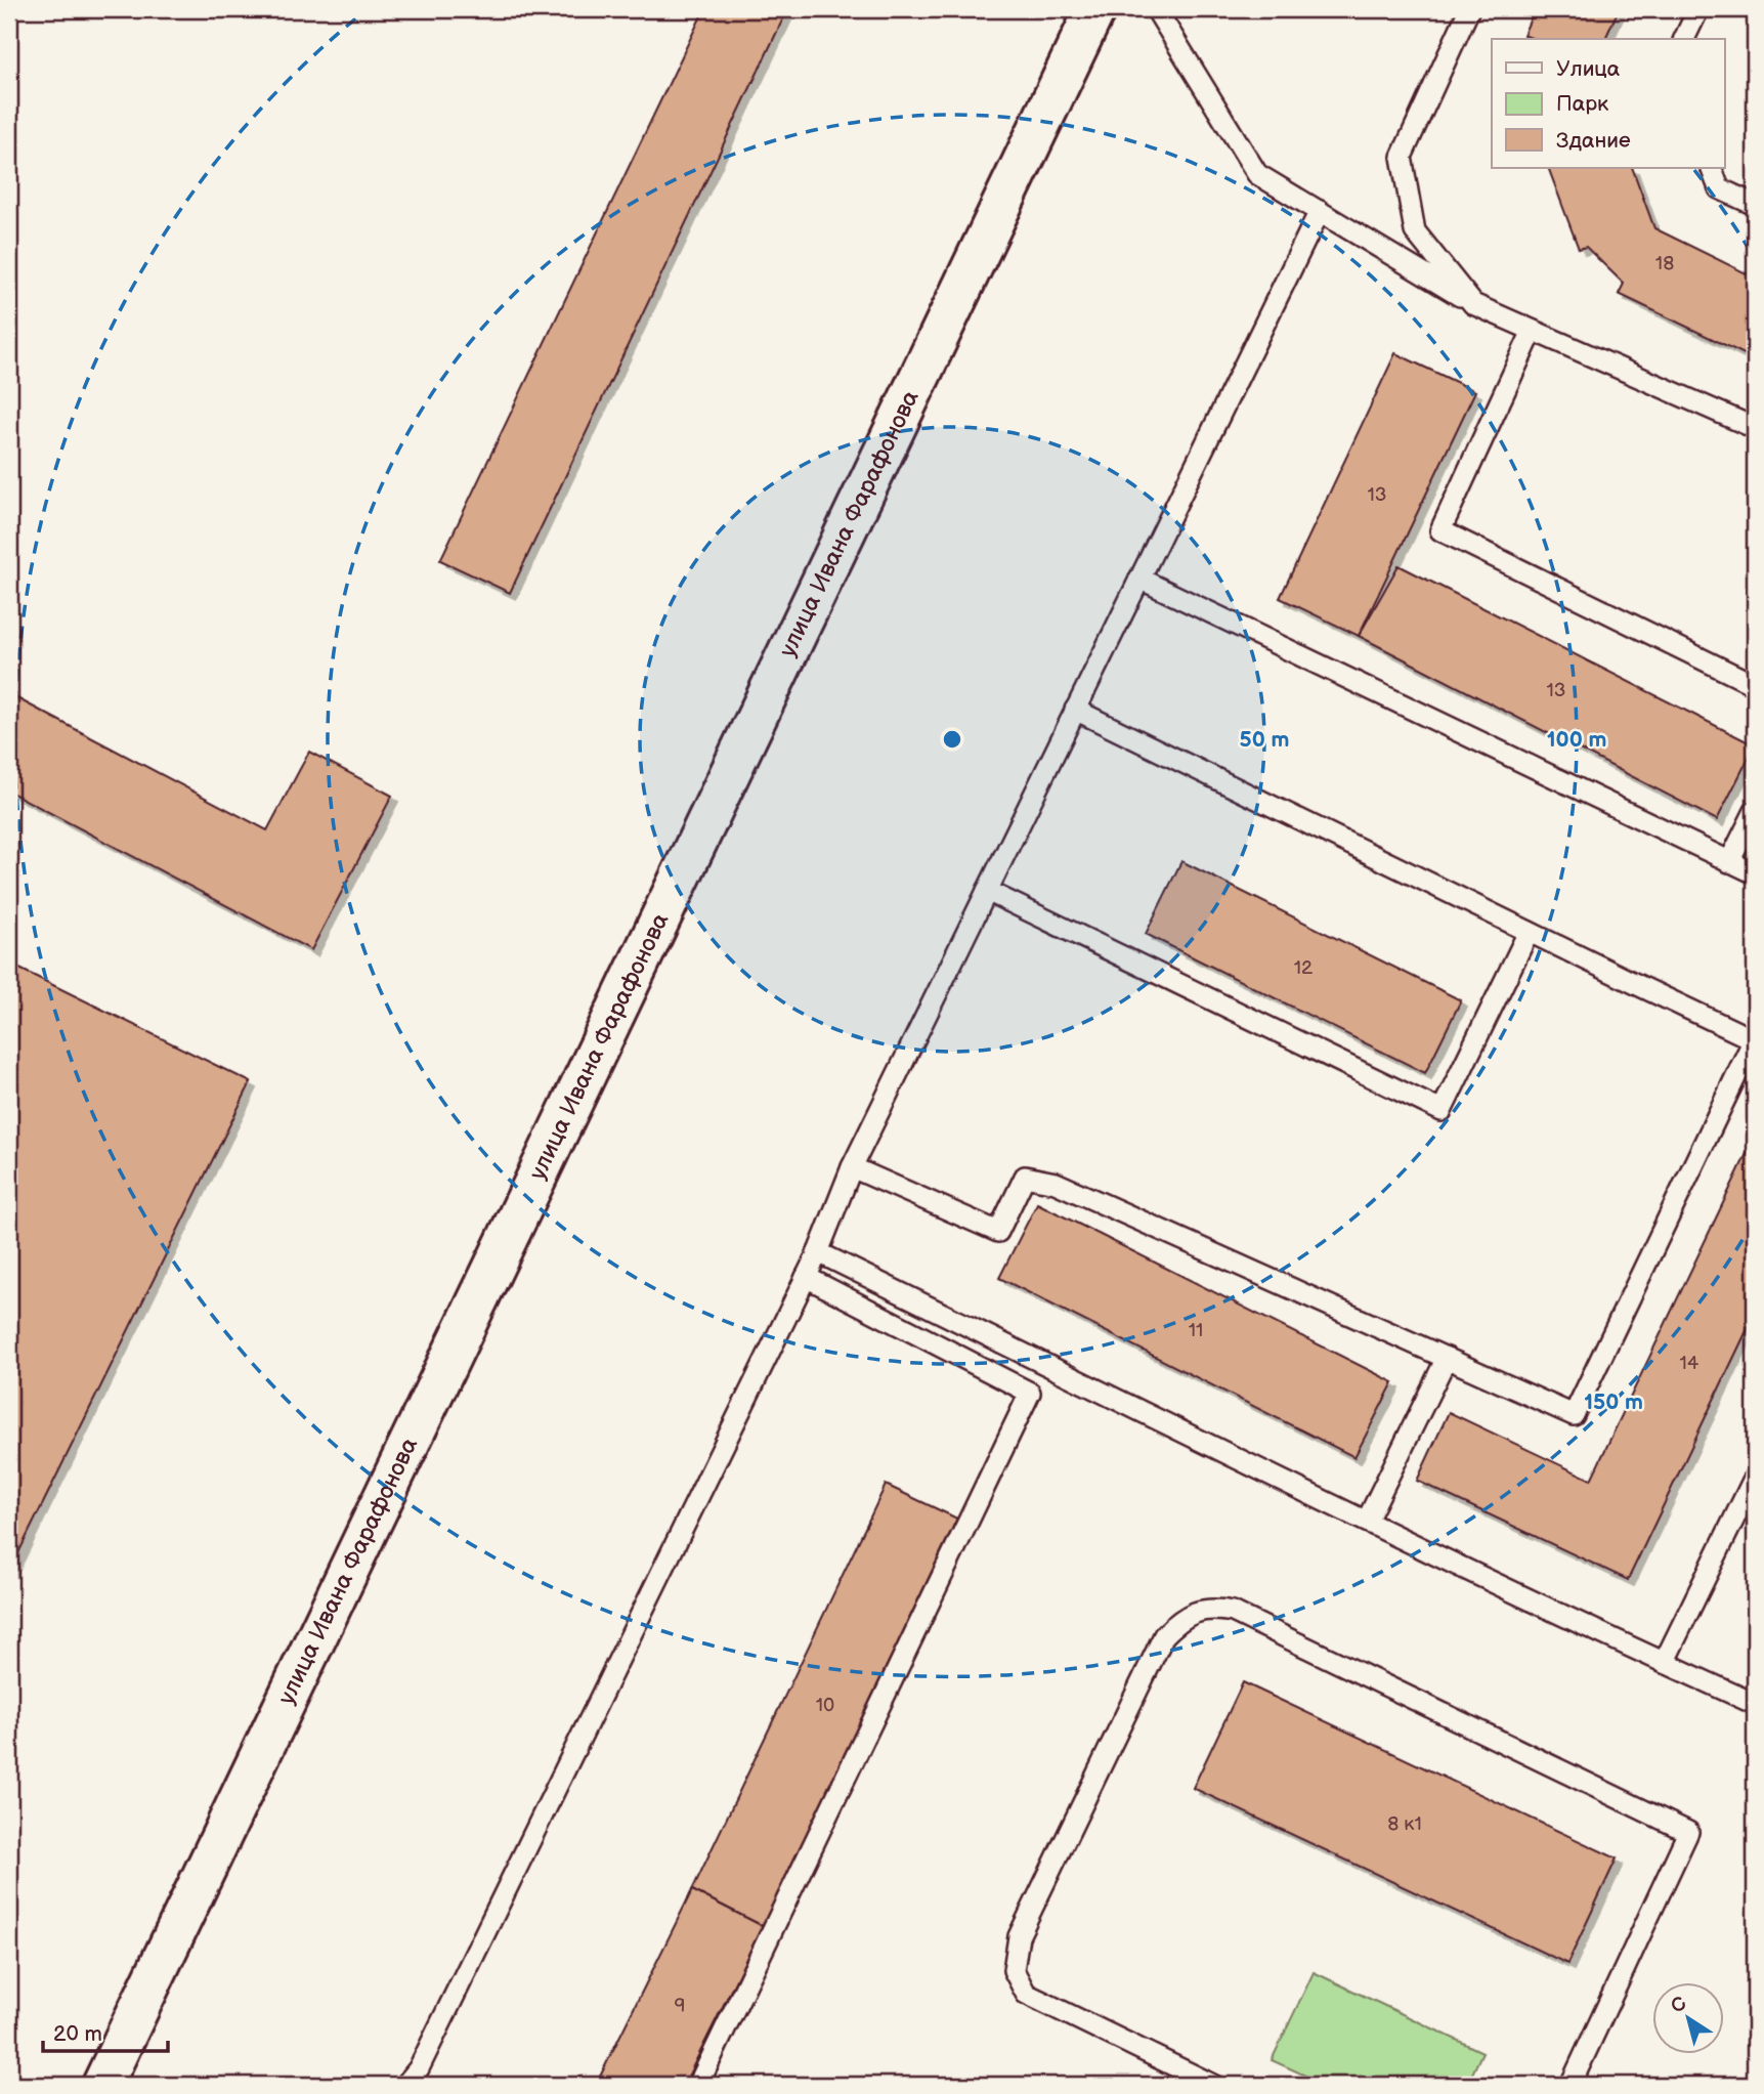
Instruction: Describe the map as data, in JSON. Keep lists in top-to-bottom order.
{
  "streets": {
    "street": ["улица Ивана Фарафонова"]
  },
  "house_numbers": [
    "18",
    "13",
    "13",
    "12",
    "11",
    "14",
    "10",
    "8 к1",
    "9"
  ],
  "legend": ["Улица", "Парк", "Здание"],
  "scale_bar": "20 m",
  "north": "top left",
  "rings": ["50 m", "100 m", "150 m"]
}
